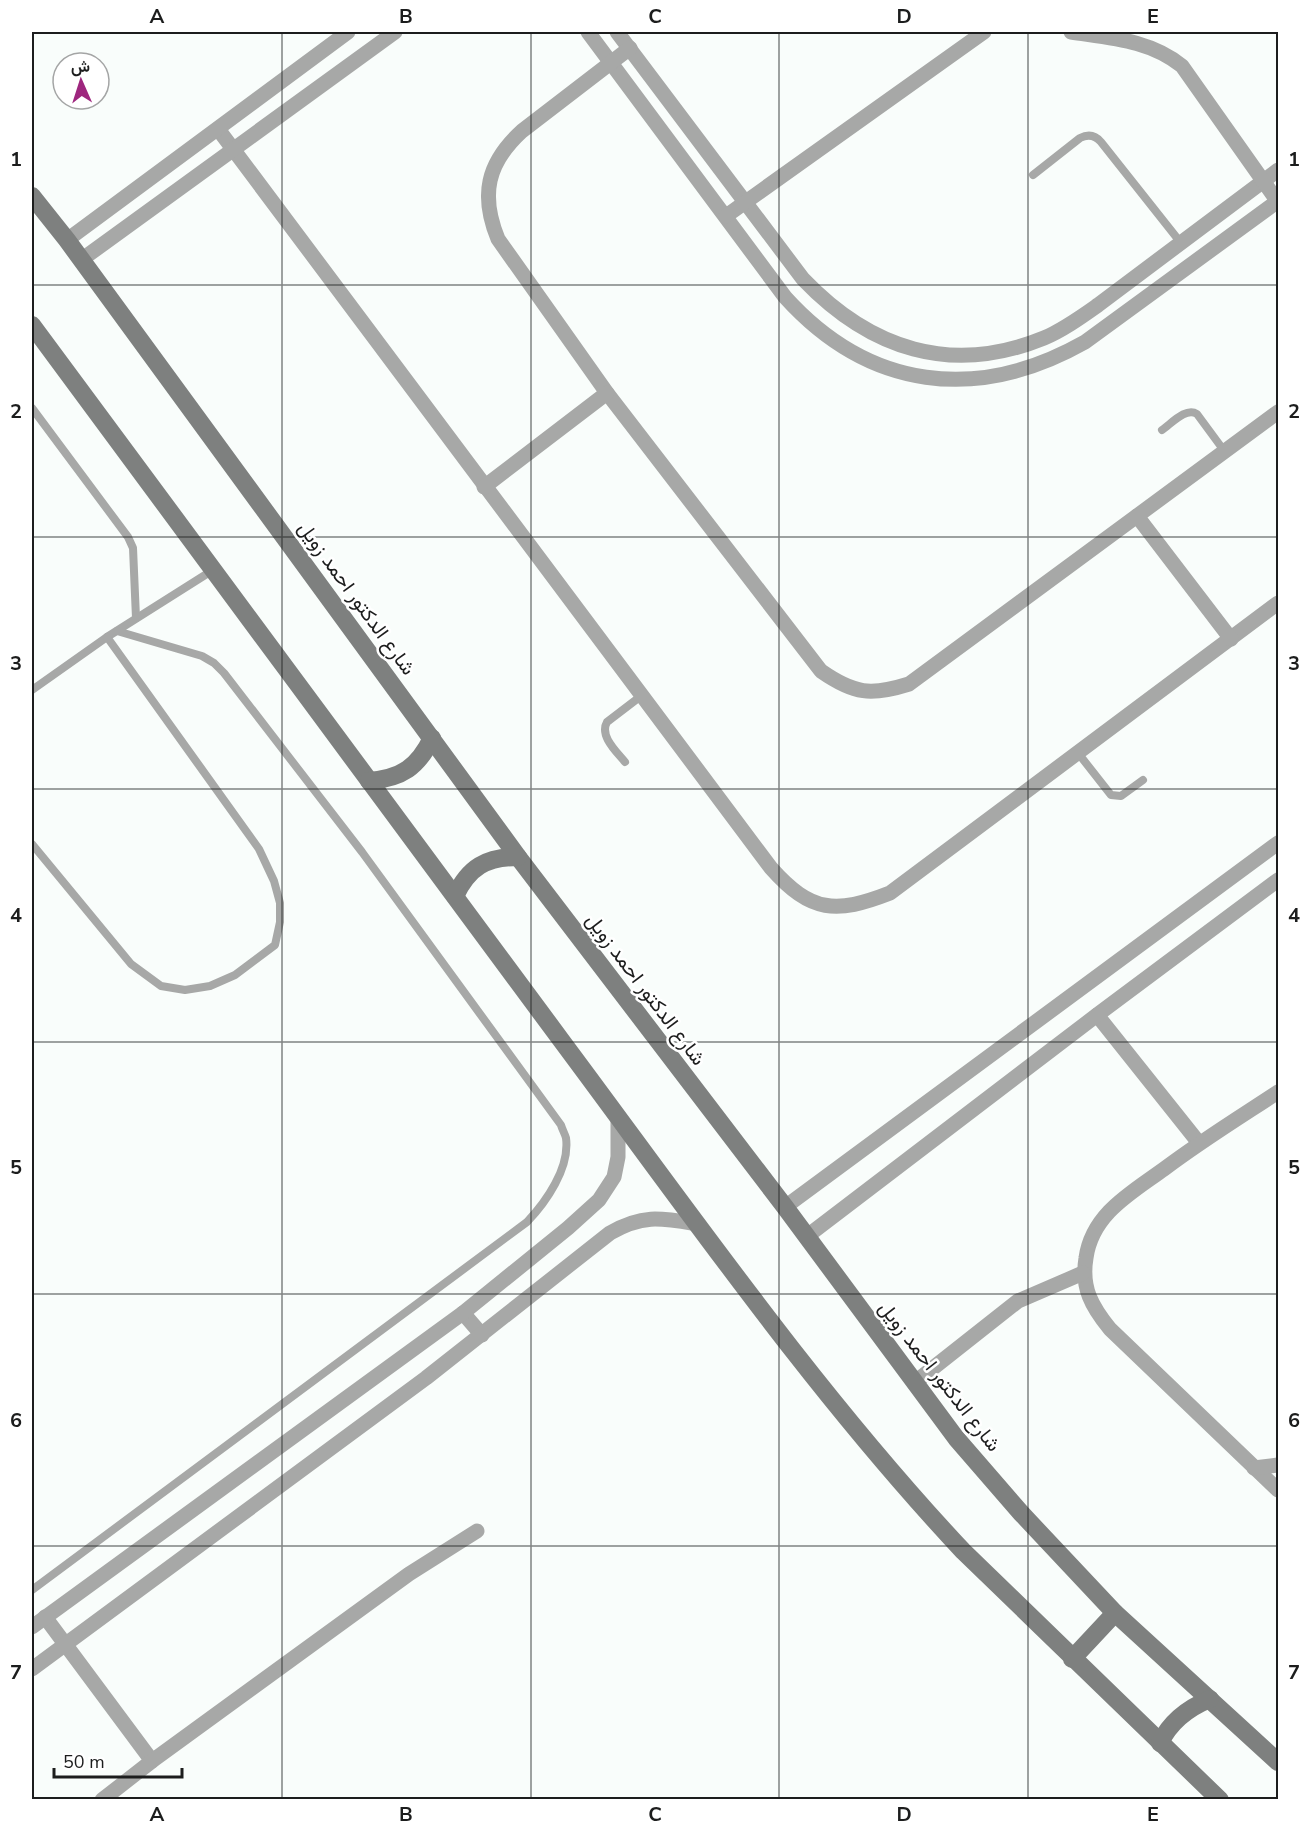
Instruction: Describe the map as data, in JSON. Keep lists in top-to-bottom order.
{
  "streets": {
    "street": ["شارع الدكتور احمد زويل"]
  },
  "scale_bar": "50 m",
  "north": "top",
  "grid": {
    "columns": [
      "A",
      "B",
      "C",
      "D",
      "E"
    ],
    "rows": [
      "1",
      "2",
      "3",
      "4",
      "5",
      "6",
      "7"
    ]
  }
}
